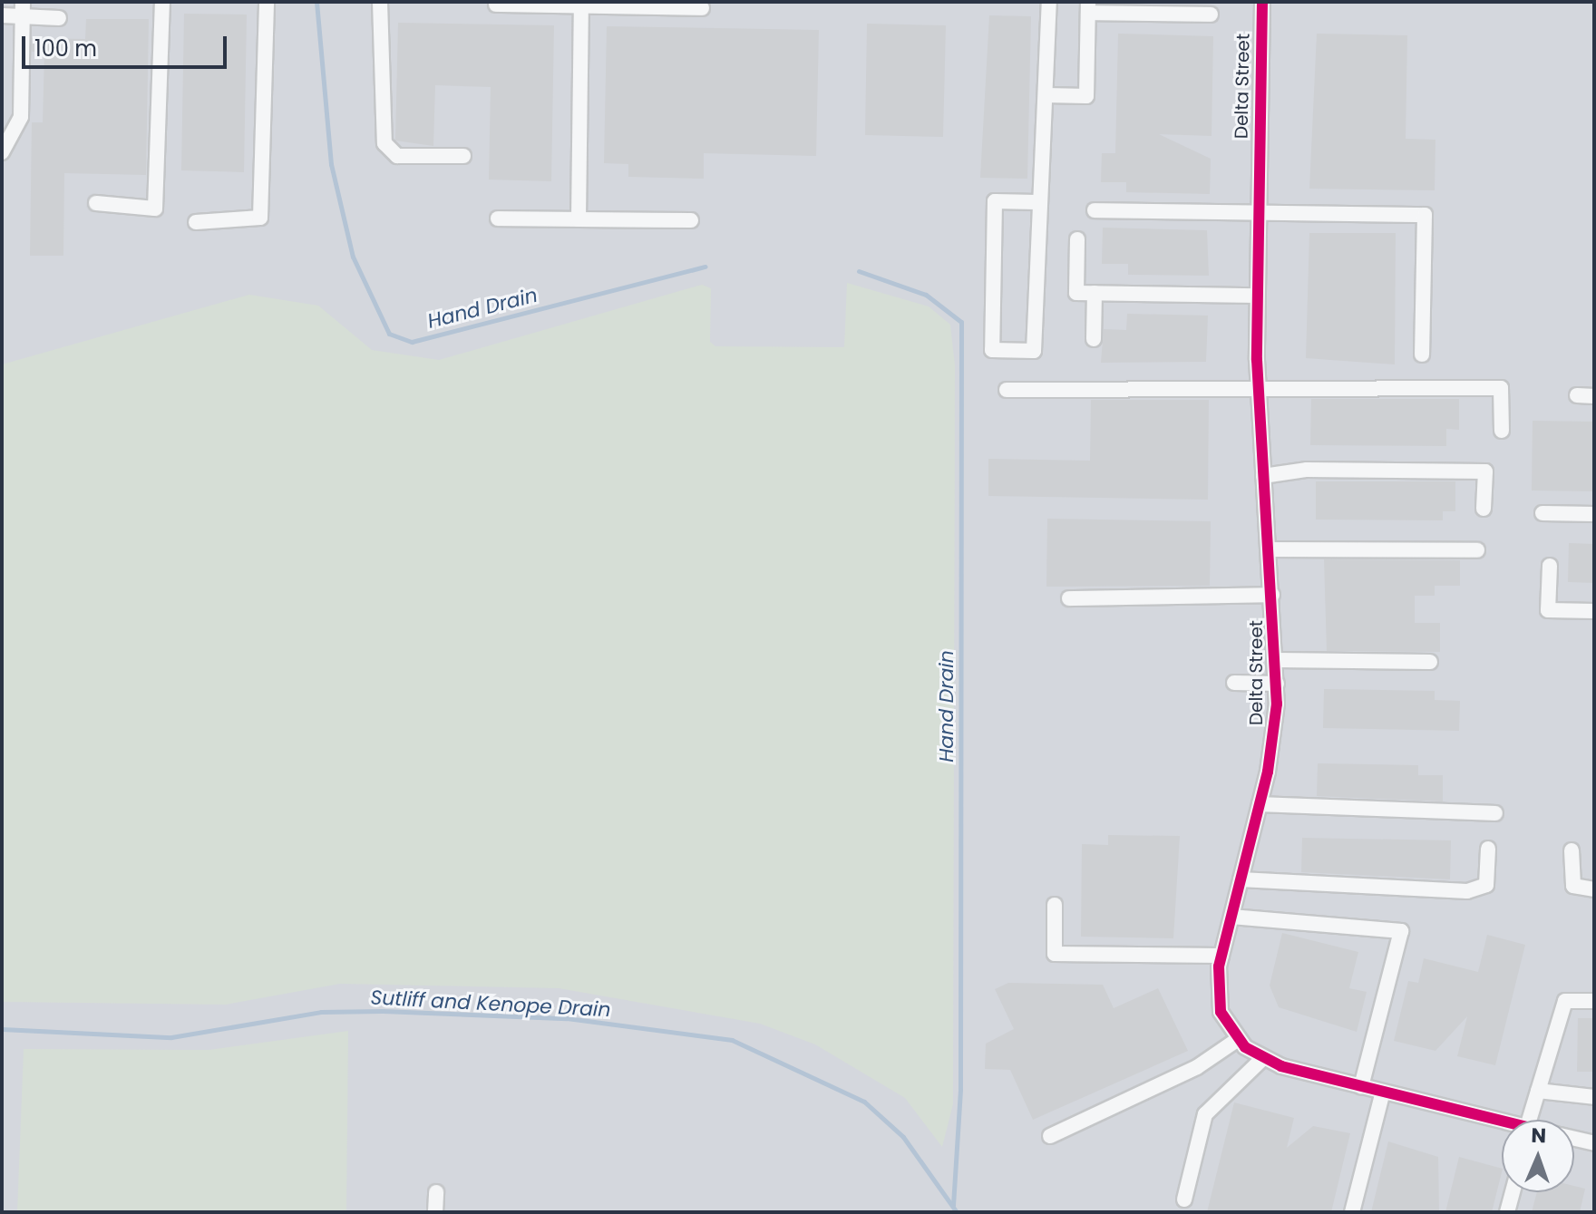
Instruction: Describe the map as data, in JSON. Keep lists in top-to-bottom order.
{
  "streets": {
    "street": ["Delta Street"]
  },
  "water": ["Hand Drain", "Sutliff and Kenope Drain"],
  "scale_bar": "100 m",
  "north": "top"
}
